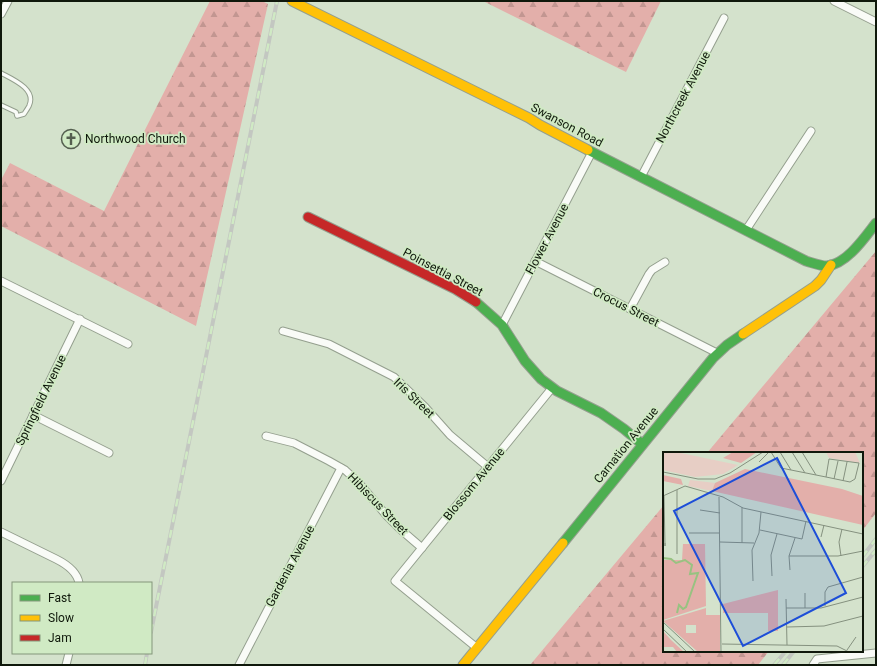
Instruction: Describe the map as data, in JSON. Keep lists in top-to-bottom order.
{
  "streets": {
    "street": [
      "Northcreek Avenue",
      "Swanson Road",
      "Flower Avenue",
      "Poinsettia Street",
      "Crocus Street",
      "Iris Street",
      "Springfield Avenue",
      "Carnation Avenue",
      "Blossom Avenue",
      "Hibiscus Street",
      "Gardenia Avenue"
    ]
  },
  "crossings": [
    ["Northcreek Avenue", "Swanson Road"],
    ["Swanson Road", "Flower Avenue"],
    ["Swanson Road", "Carnation Avenue"],
    ["Flower Avenue", "Poinsettia Street"],
    ["Flower Avenue", "Crocus Street"],
    ["Poinsettia Street", "Carnation Avenue"],
    ["Poinsettia Street", "Blossom Avenue"],
    ["Crocus Street", "Carnation Avenue"],
    ["Iris Street", "Blossom Avenue"],
    ["Carnation Avenue", "Blossom Avenue"],
    ["Blossom Avenue", "Hibiscus Street"],
    ["Hibiscus Street", "Gardenia Avenue"]
  ],
  "places": {
    "church": ["Northwood Church"]
  },
  "legend": ["Fast", "Slow", "Jam"]
}
